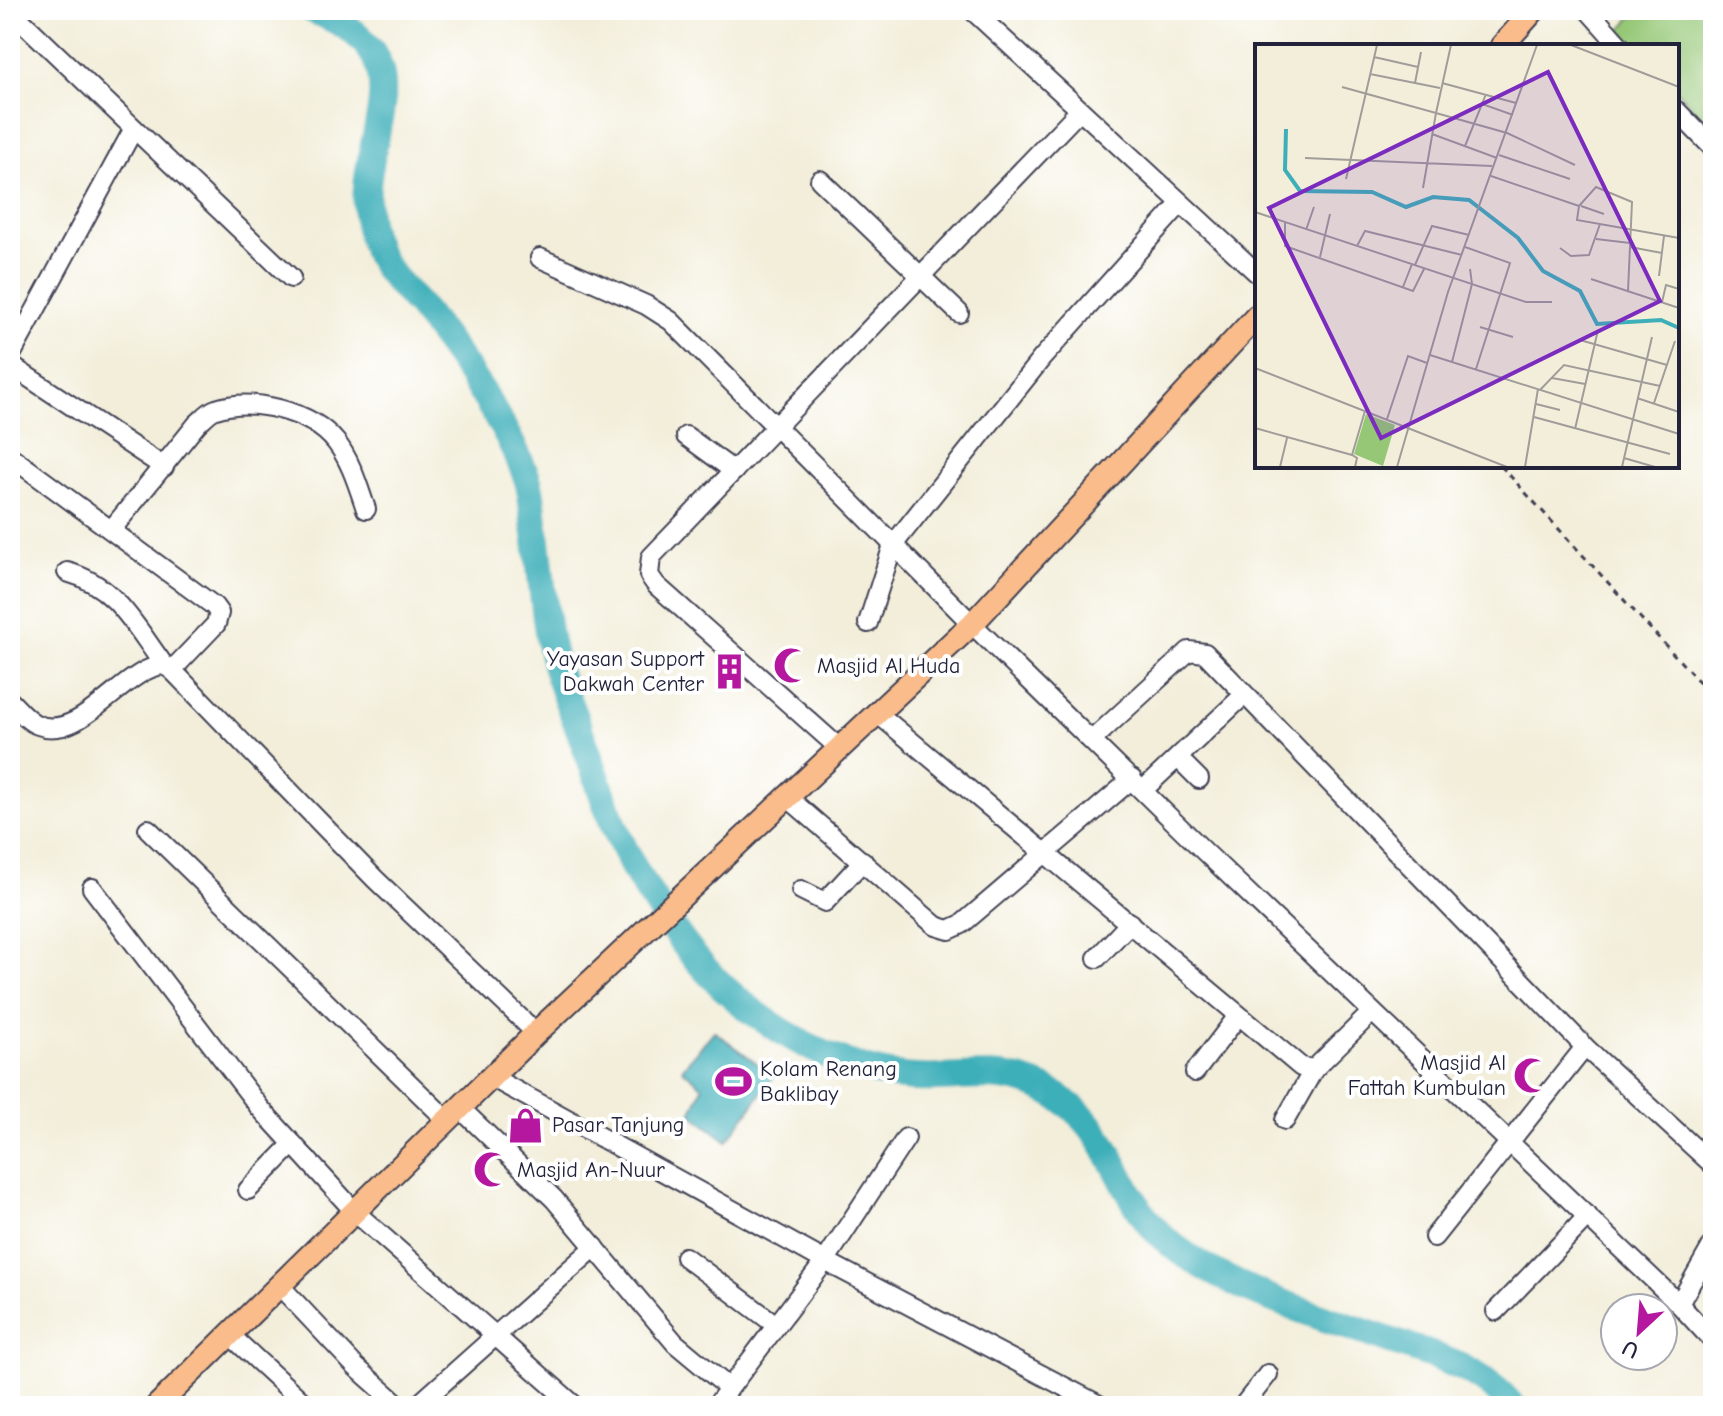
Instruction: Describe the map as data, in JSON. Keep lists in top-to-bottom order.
{
  "places": {
    "mosque": ["Masjid Al Huda", "Masjid Al Fattah Kumbulan", "Masjid An-Nuur"],
    "building": ["Yayasan Support Dakwah Center"],
    "sports": ["Kolam Renang Baklibay"],
    "shop": ["Pasar Tanjung"]
  },
  "north": "bottom left"
}
